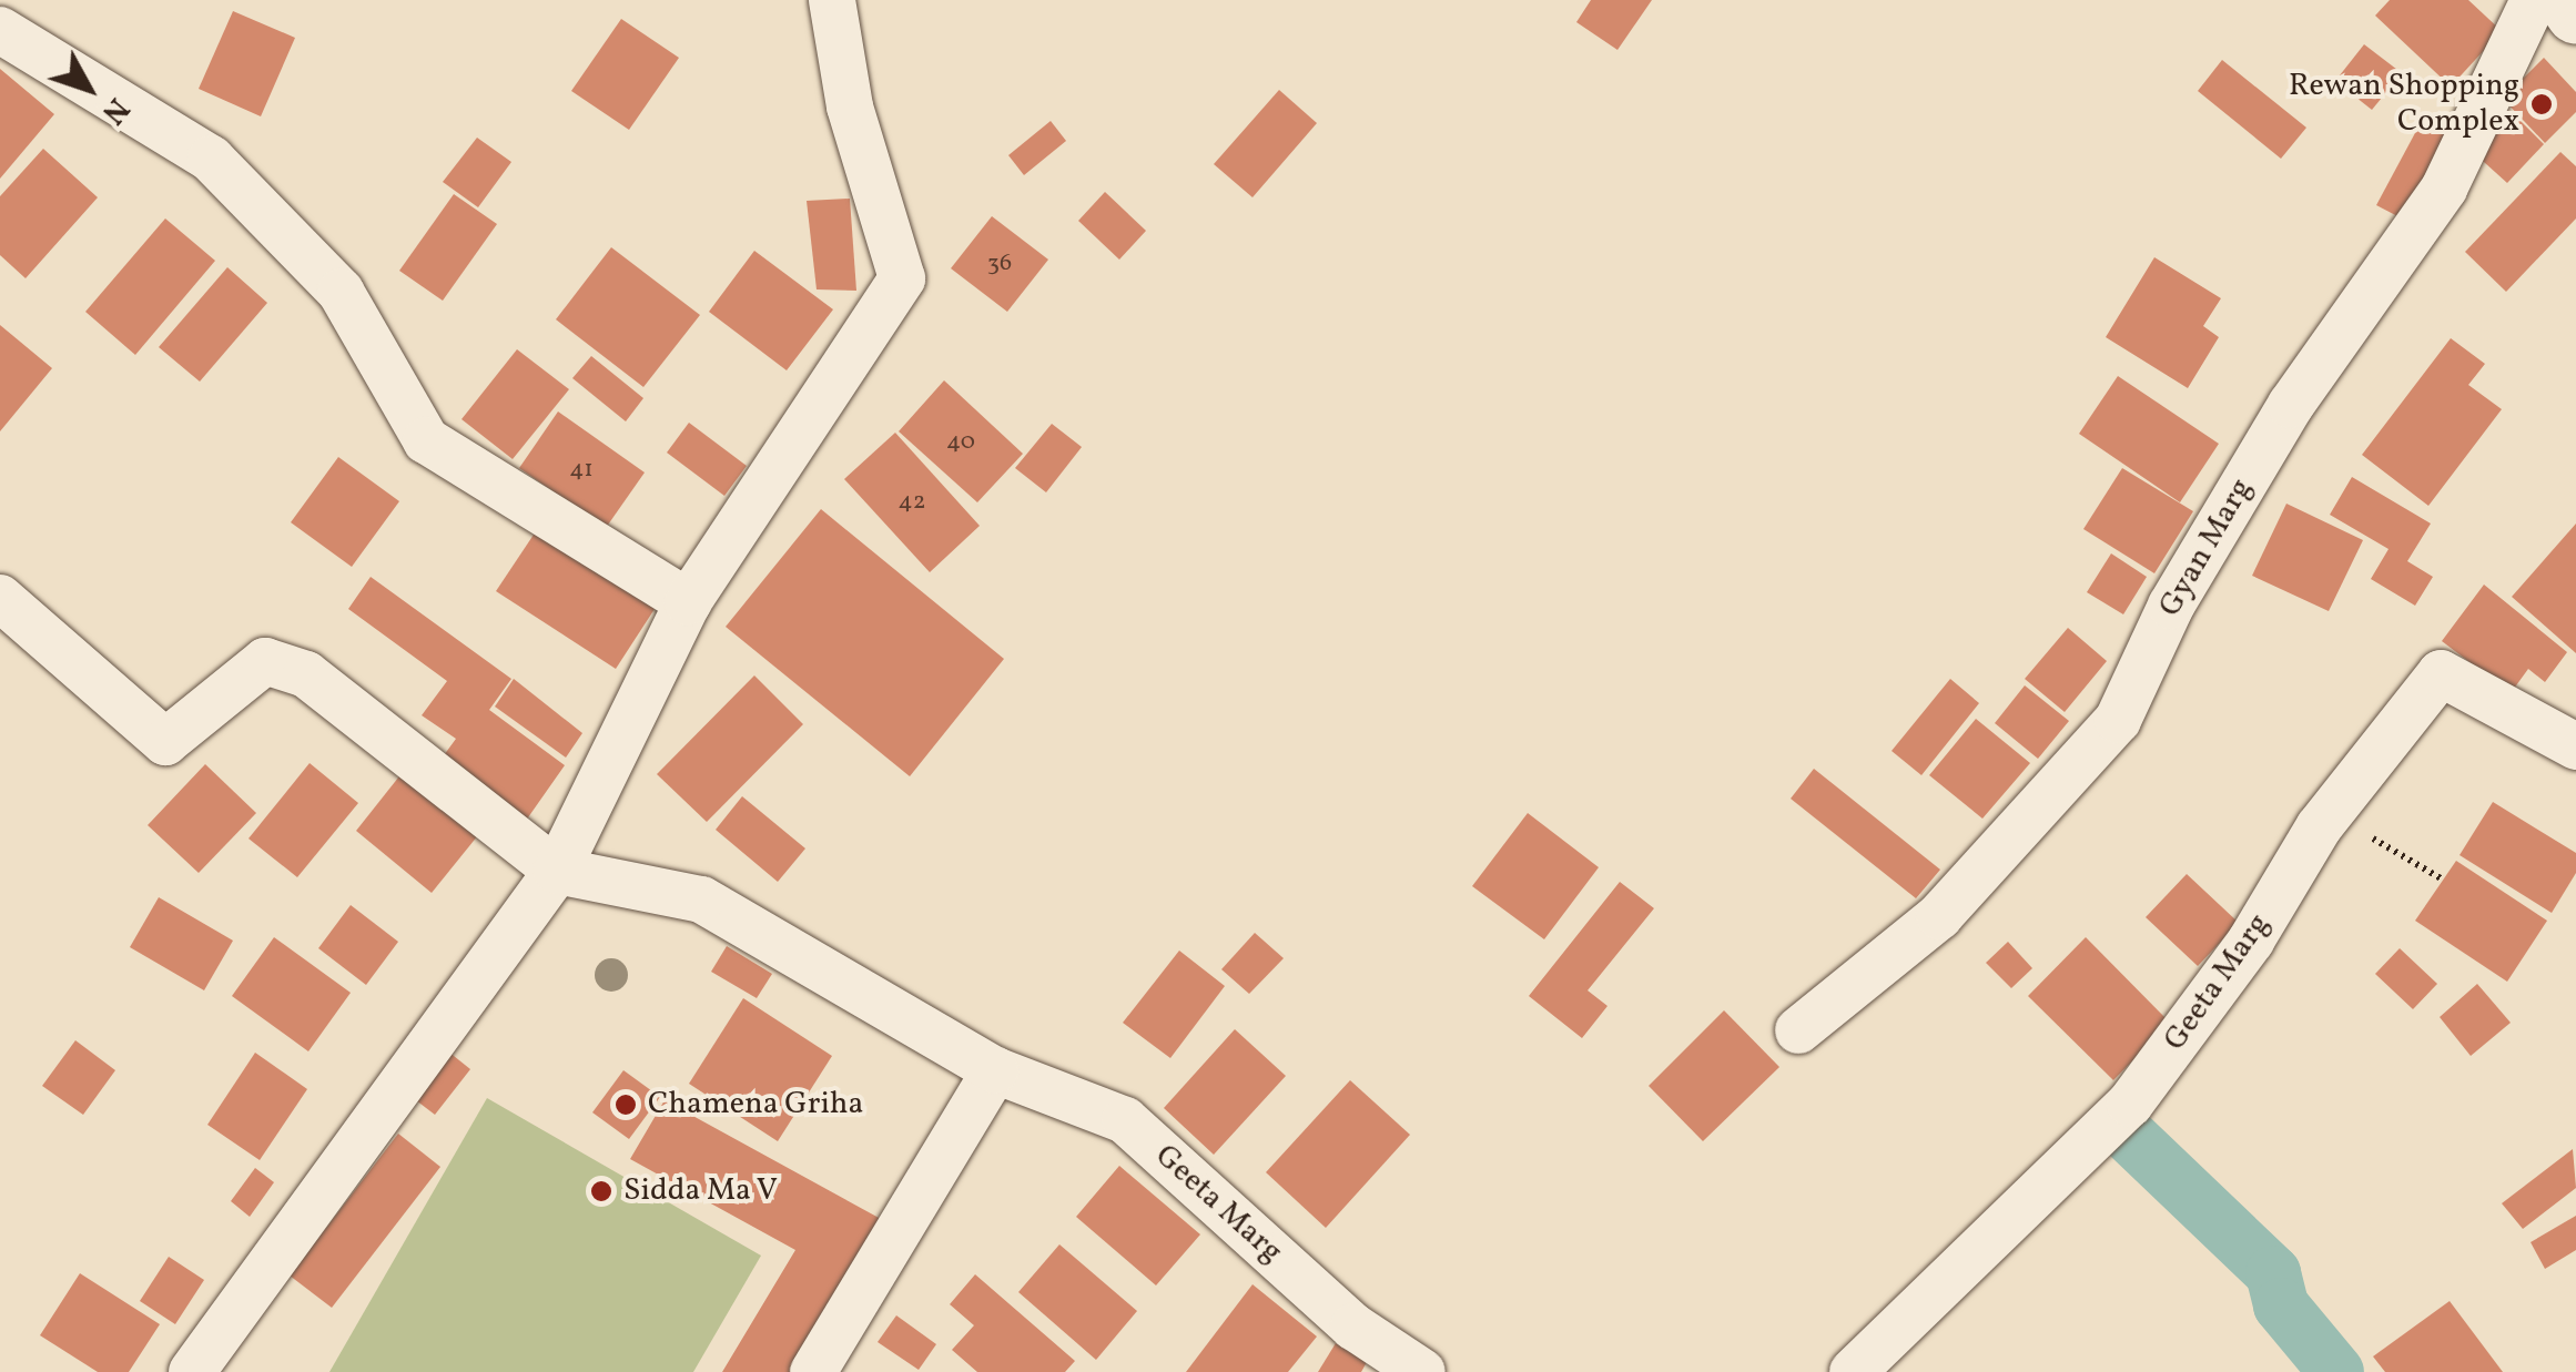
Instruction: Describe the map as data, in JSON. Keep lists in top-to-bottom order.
{
  "streets": {
    "street": ["Gyan Marg", "Geeta Marg"]
  },
  "places": ["Rewan Shopping Complex", "Chamena Griha", "Sidda Ma V"],
  "house_numbers": [
    "36",
    "40",
    "41",
    "42"
  ],
  "north": "bottom right"
}
